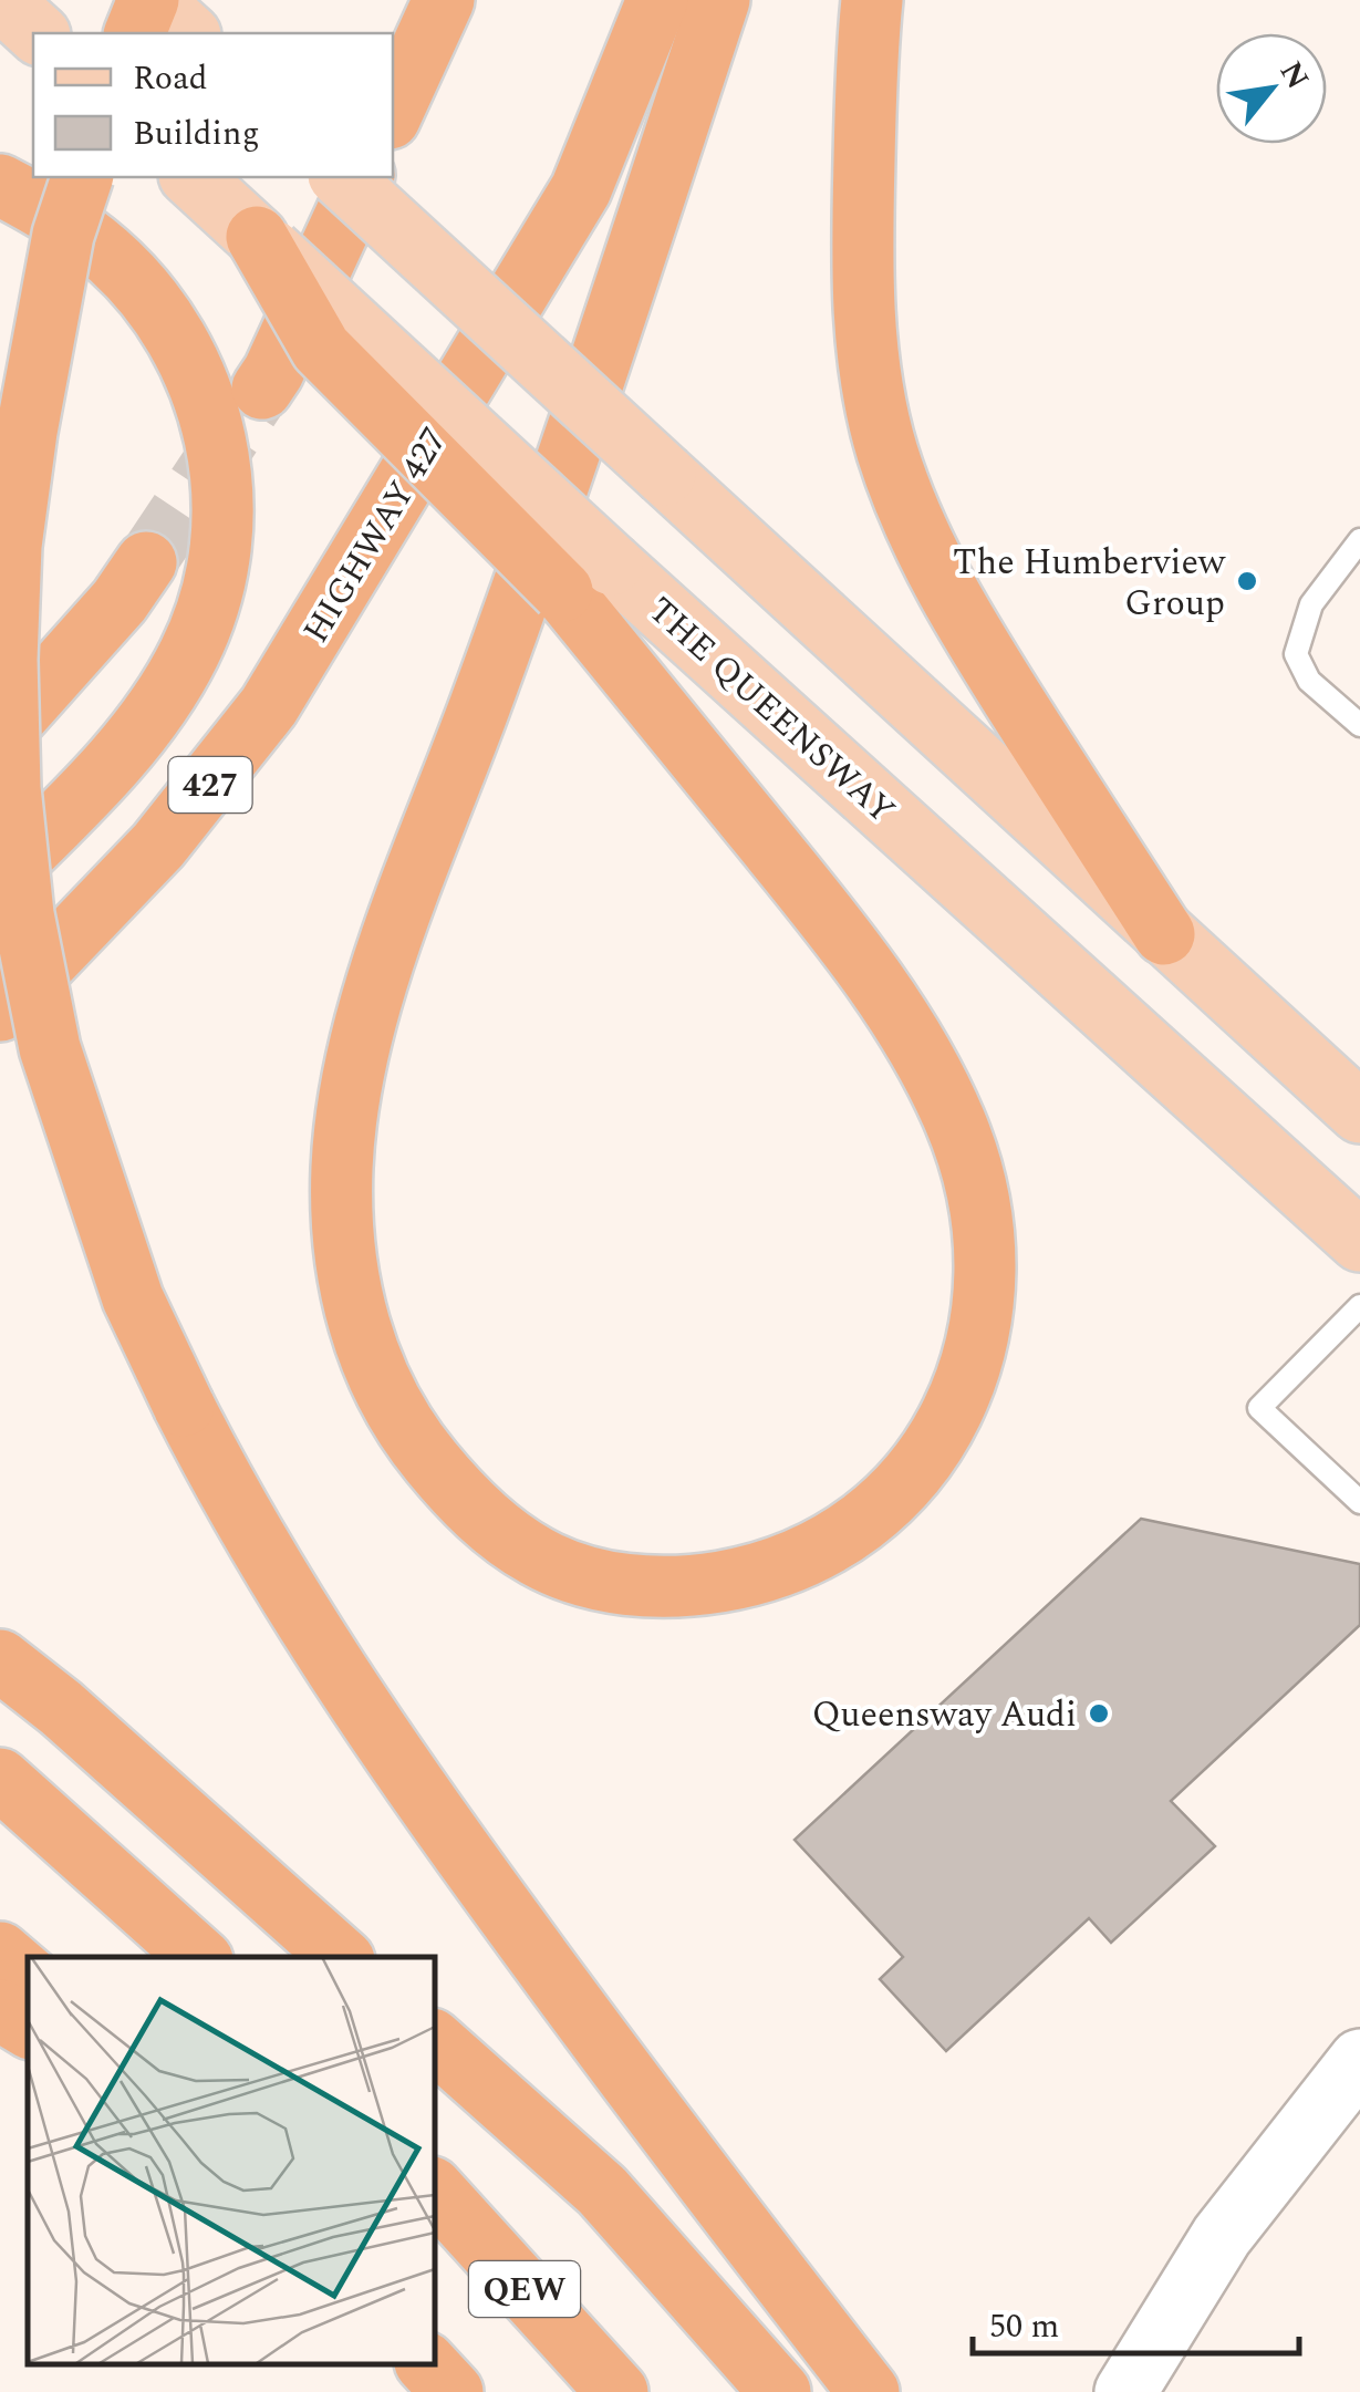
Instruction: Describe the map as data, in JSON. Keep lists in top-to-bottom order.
{
  "streets": {
    "highway": ["HIGHWAY 427", "427", "QEW"],
    "main road": ["THE QUEENSWAY"]
  },
  "places": ["The Humberview Group", "Queensway Audi"],
  "legend": ["Road", "Building"],
  "scale_bar": "50 m",
  "north": "top right"
}
